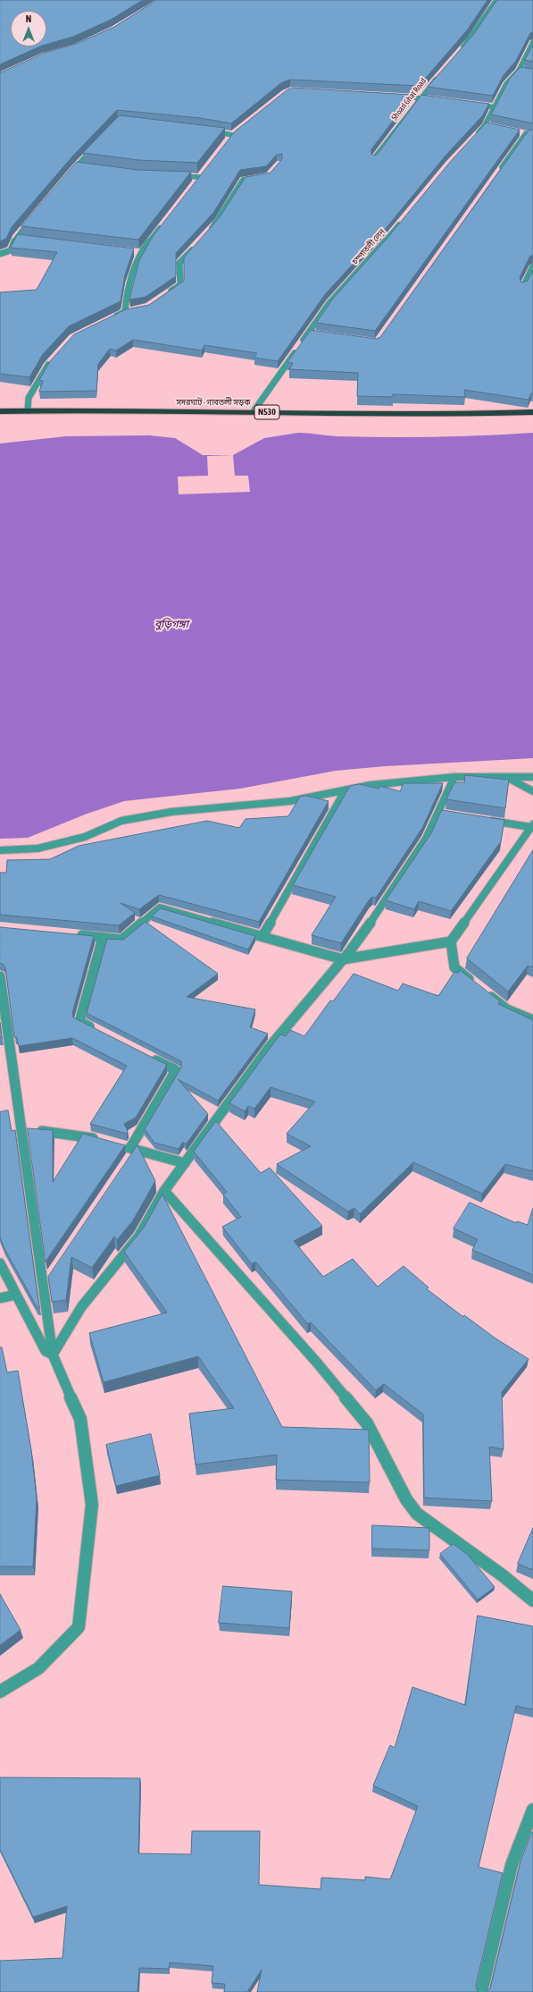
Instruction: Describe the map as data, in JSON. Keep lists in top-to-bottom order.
{
  "streets": {
    "highway": ["সদরঘাট - গাবতলী সড়ক", "N530"],
    "street": ["Shoari Ghat Road", "চম্পাতলী লেন"]
  },
  "crossings": [
    ["চম্পাতলী লেন", "সদরঘাট - গাবতলী সড়ক"]
  ],
  "water": ["বুড়িগঙ্গা"],
  "north": "top"
}
